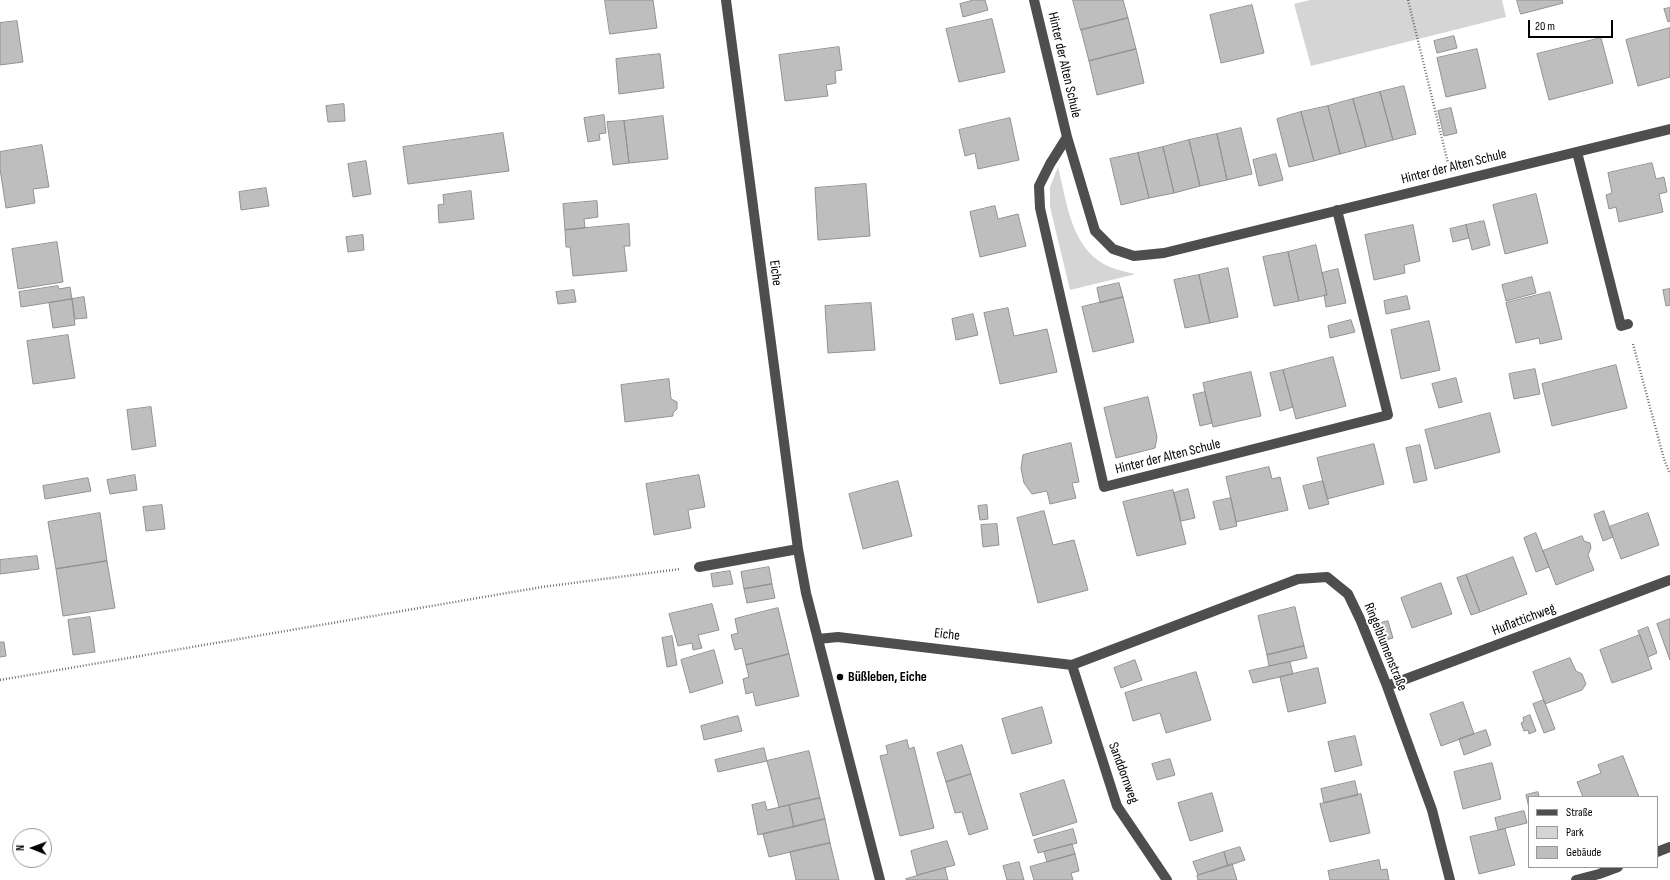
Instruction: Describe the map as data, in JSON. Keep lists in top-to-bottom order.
{
  "streets": {
    "street": [
      "Hinter der Alten Schule",
      "Eiche",
      "Huflattichweg",
      "Ringelblumenstraße",
      "Sanddornweg"
    ]
  },
  "crossings": [
    ["Eiche", "Ringelblumenstraße"],
    ["Eiche", "Sanddornweg"],
    ["Huflattichweg", "Ringelblumenstraße"],
    ["Ringelblumenstraße", "Sanddornweg"]
  ],
  "places": ["Büßleben, Eiche"],
  "legend": ["Straße", "Park", "Gebäude"],
  "scale_bar": "20 m",
  "north": "left"
}
